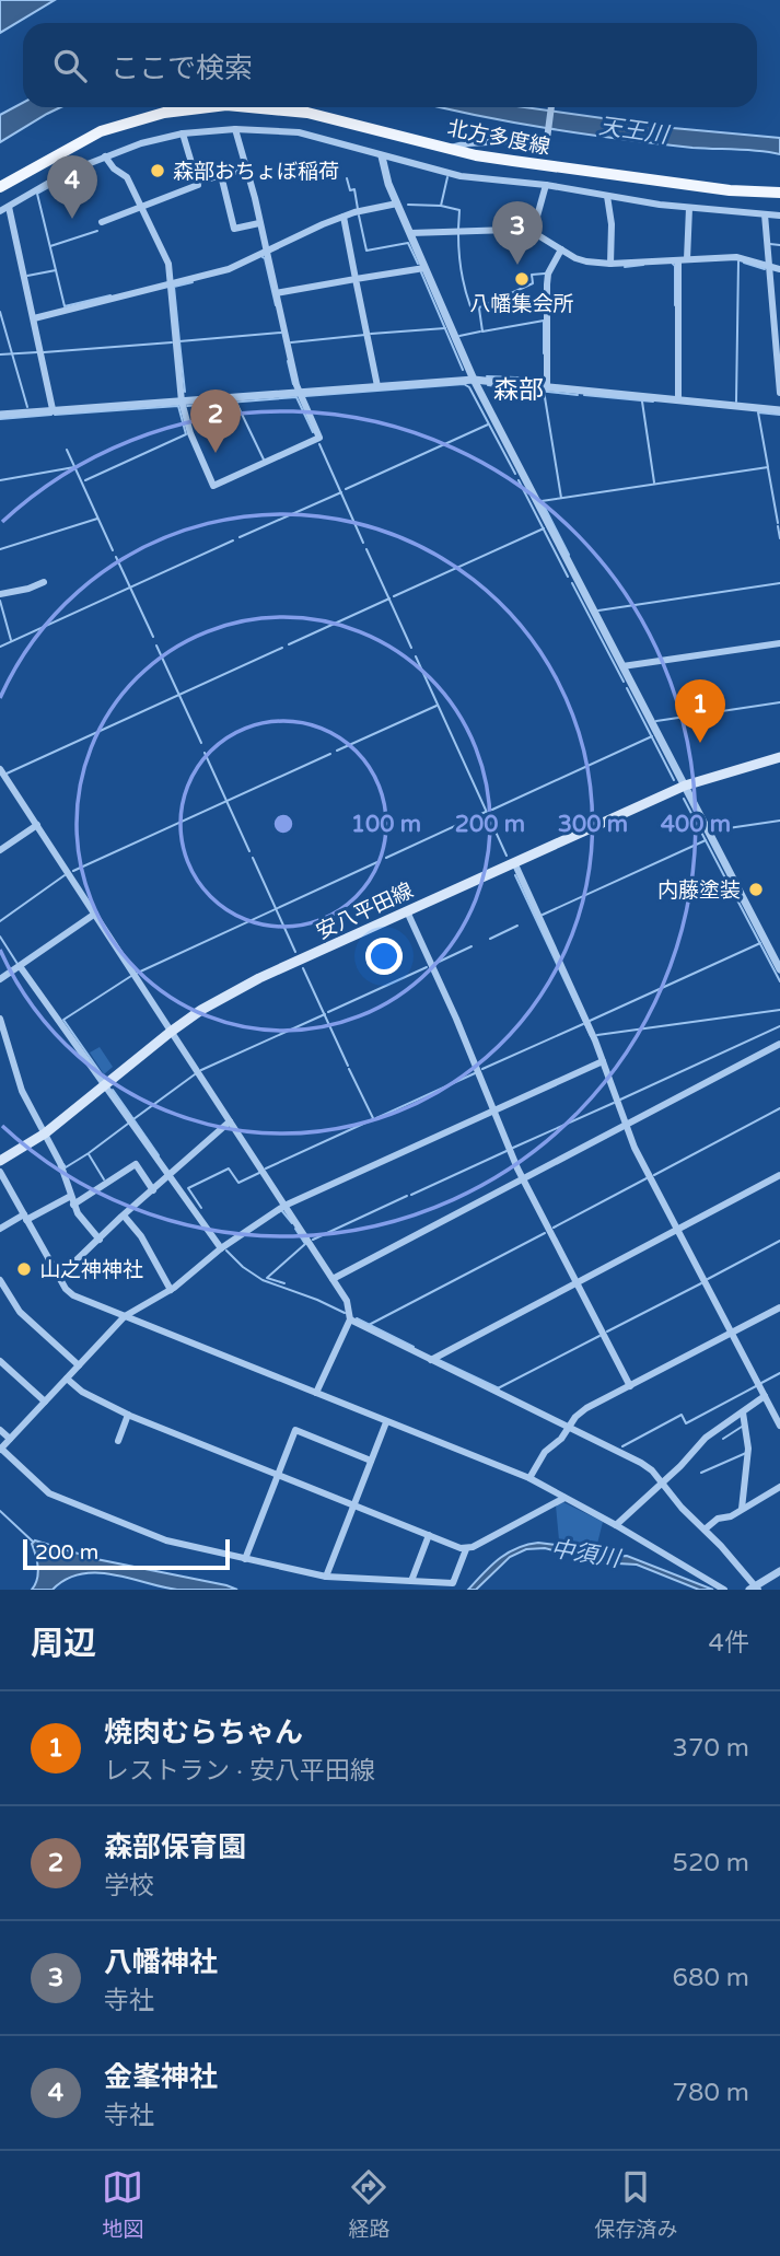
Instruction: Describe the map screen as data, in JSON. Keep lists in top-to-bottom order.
{
  "streets": {
    "main road": ["北方多度線", "安八平田線"]
  },
  "districts": ["森部"],
  "water": ["天王川", "中須川"],
  "places": [
    "森部おちょぼ稲荷",
    "八幡集会所",
    "内藤塗装",
    "山之神神社"
  ],
  "scale_bar": "200 m",
  "page": {
    "search": "ここで検索",
    "pins": [
      "4",
      "3",
      "2",
      "1"
    ],
    "scale": "200 m",
    "heading": ["周辺", "4件"],
    "list": [
      {
        "mark": "1",
        "name": "焼肉むらちゃん",
        "note": "レストラン · 安八平田線",
        "value": "370 m"
      },
      {
        "mark": "2",
        "name": "森部保育園",
        "note": "学校",
        "value": "520 m"
      },
      {
        "mark": "3",
        "name": "八幡神社",
        "note": "寺社",
        "value": "680 m"
      },
      {
        "mark": "4",
        "name": "金峯神社",
        "note": "寺社",
        "value": "780 m"
      }
    ],
    "nav": ["地図", "経路", "保存済み"]
  },
  "rings": [
    "100 m",
    "200 m",
    "300 m",
    "400 m"
  ]
}
